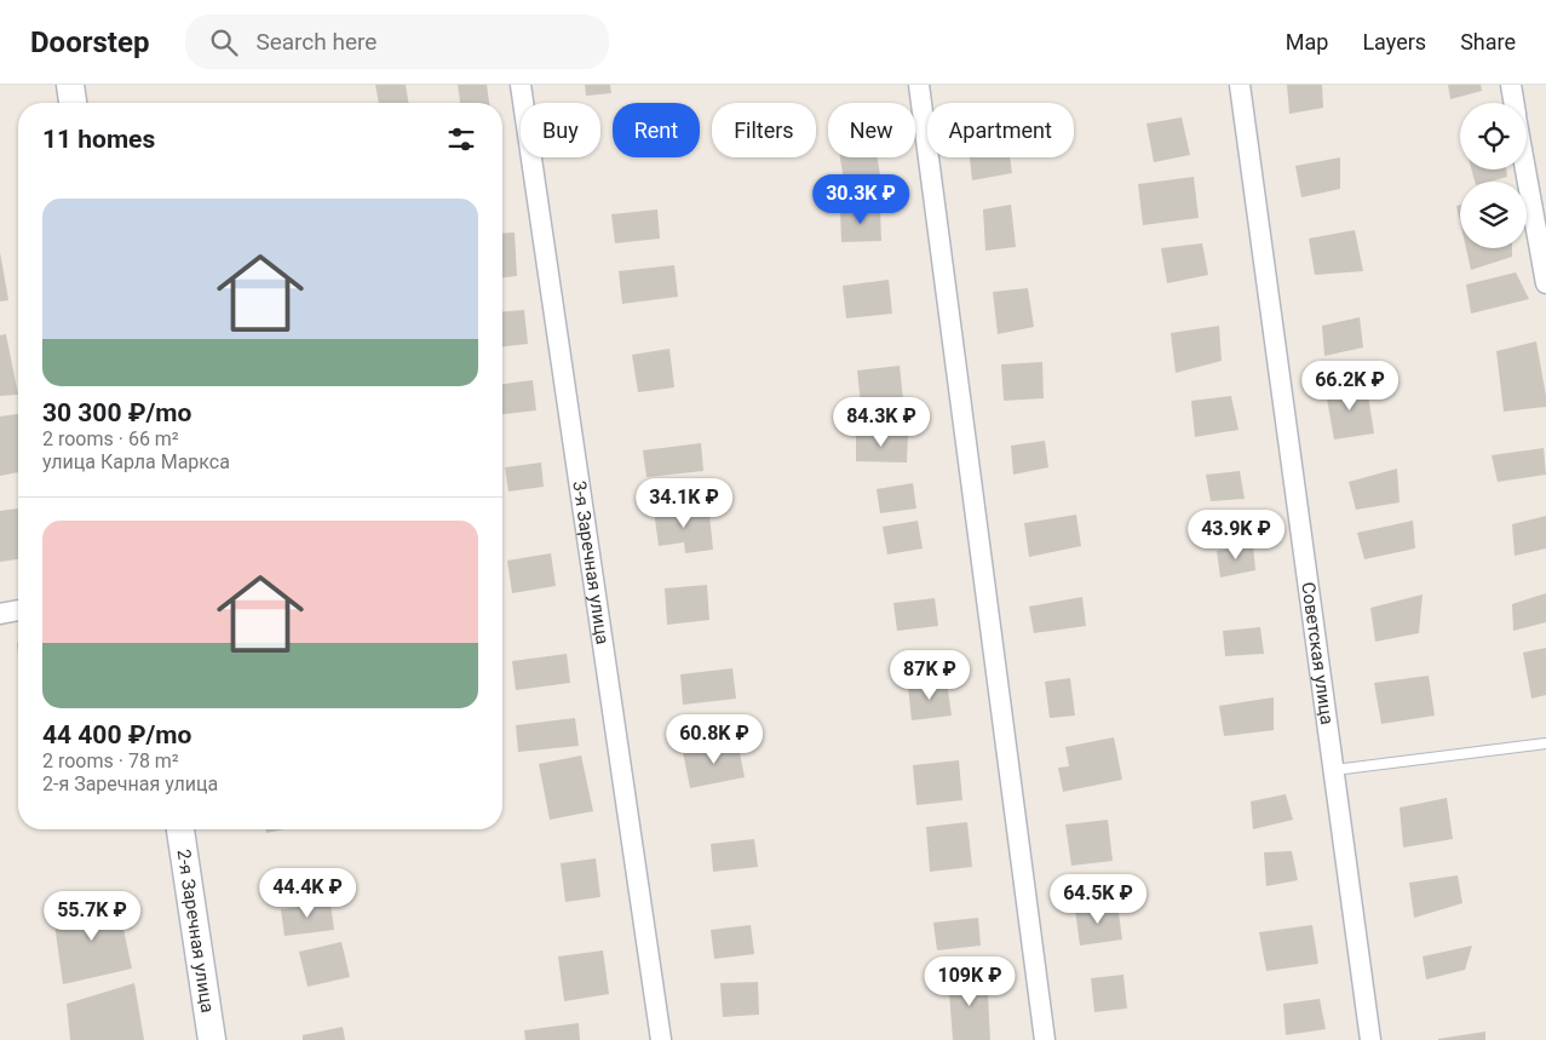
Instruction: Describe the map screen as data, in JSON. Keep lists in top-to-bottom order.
{
  "streets": {
    "main road": ["2-я Заречная улица"],
    "street": ["3-я Заречная улица", "Советская улица"]
  },
  "page": {
    "header": "Doorstep",
    "search": "Search here",
    "nav": ["Map", "Layers", "Share"],
    "chip": [
      "Buy",
      "Rent",
      "Filters",
      "New",
      "Apartment"
    ],
    "heading": "11 homes",
    "price": [
      "30.3K ₽",
      "66.2K ₽",
      "84.3K ₽",
      "34.1K ₽",
      "43.9K ₽",
      "87K ₽",
      "60.8K ₽",
      "44.4K ₽",
      "64.5K ₽",
      "55.7K ₽",
      "109K ₽"
    ],
    "list": [
      {
        "name": "30 300 ₽/mo",
        "note": "2 rooms · 66 m² · улица Карла Маркса"
      },
      {
        "name": "44 400 ₽/mo",
        "note": "2 rooms · 78 m² · 2-я Заречная улица"
      }
    ]
  }
}
